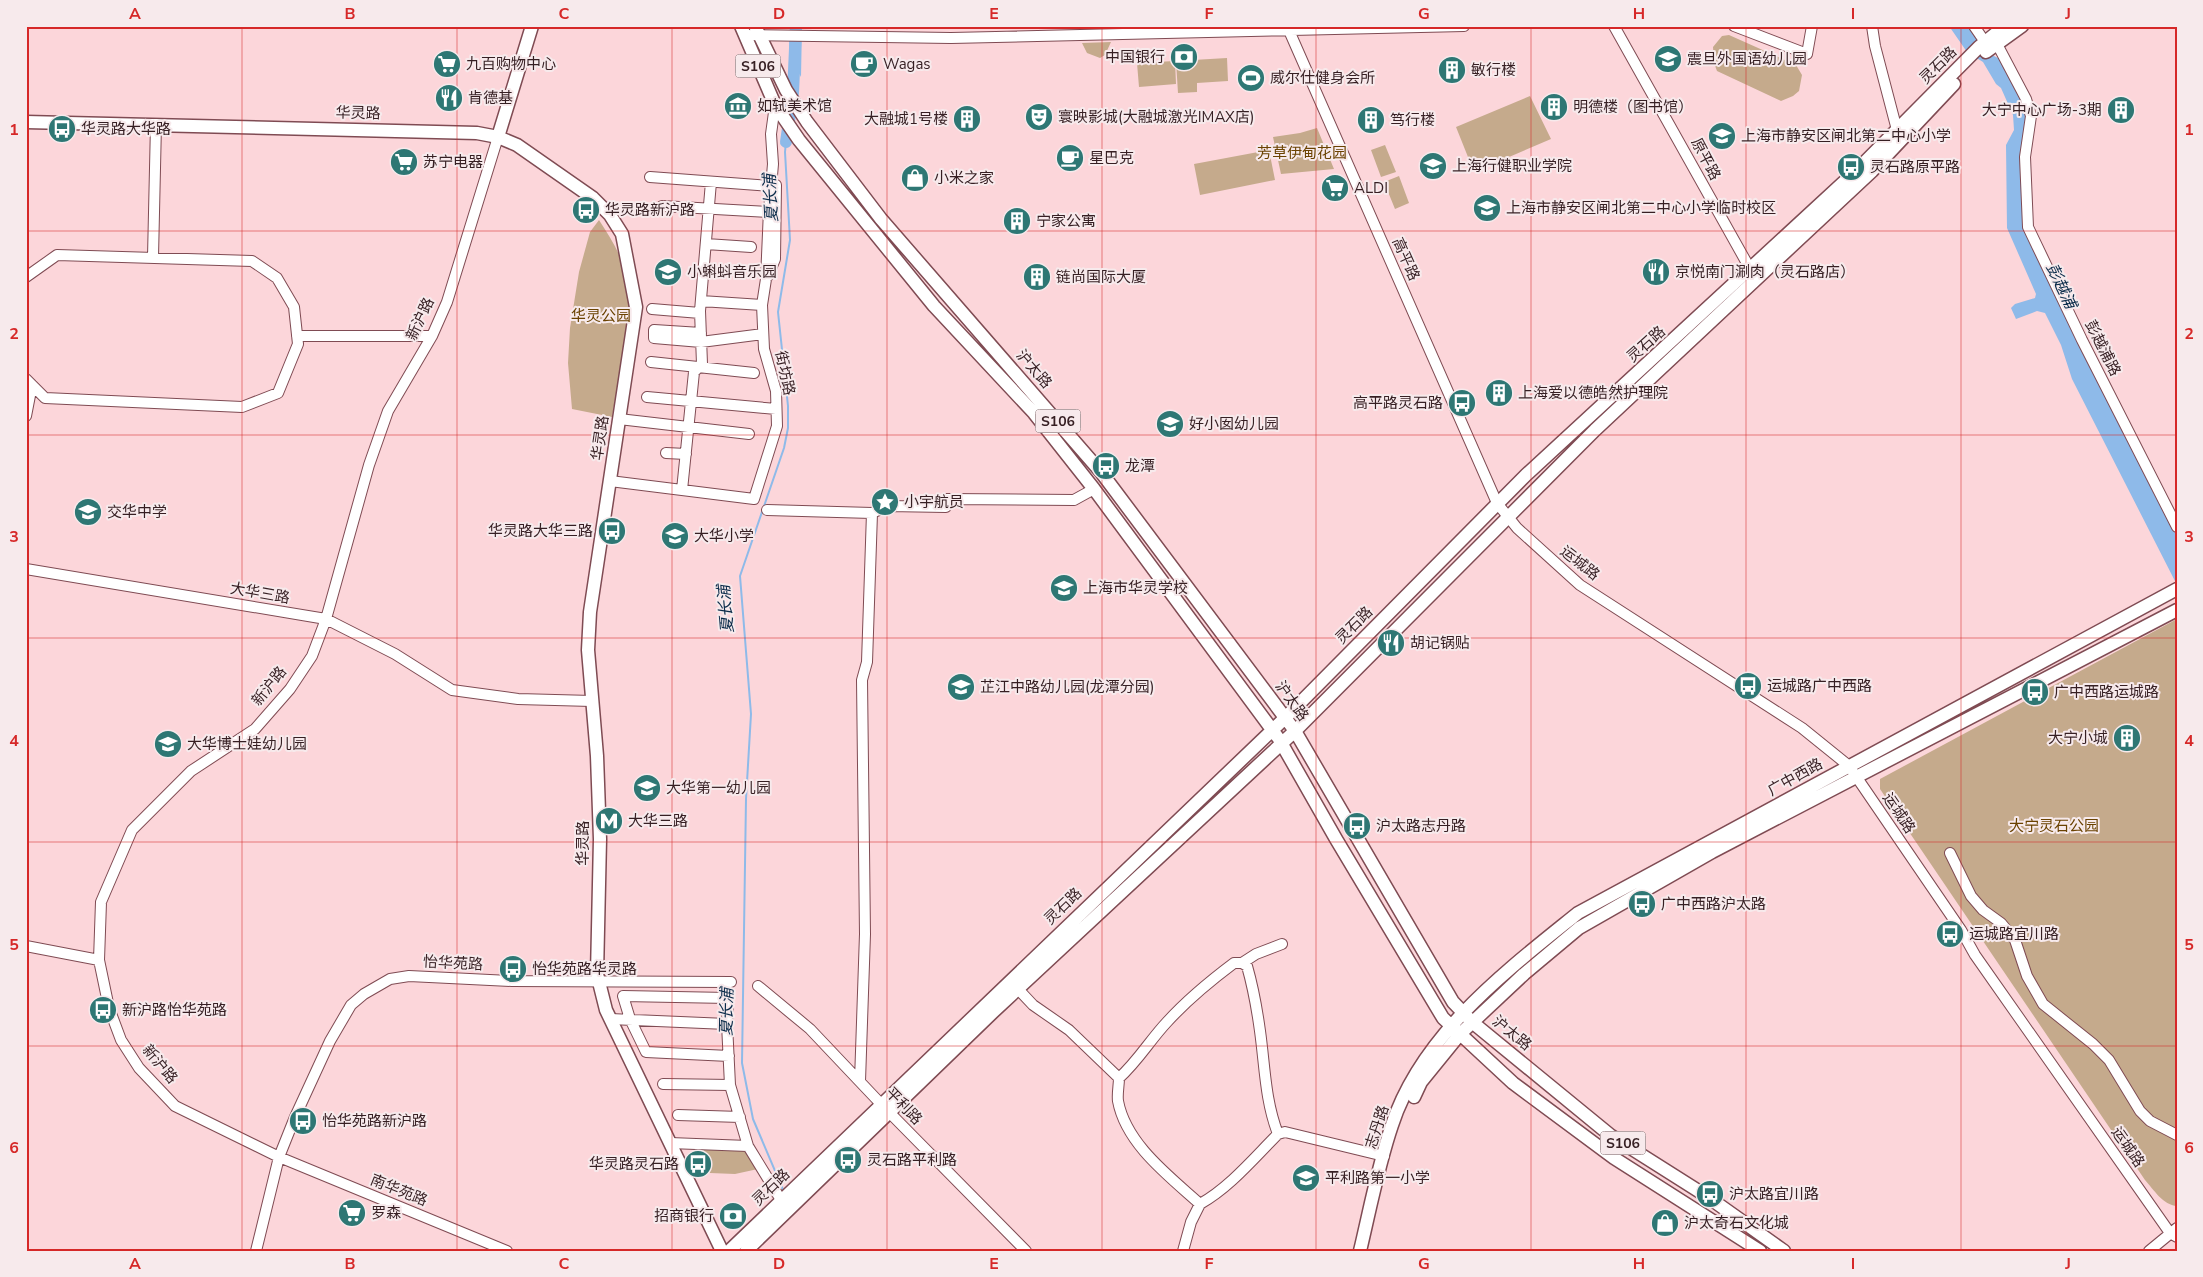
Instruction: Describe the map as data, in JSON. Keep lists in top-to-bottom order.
{
  "streets": {
    "main road": [
      "灵石路",
      "S106",
      "华灵路",
      "新沪路",
      "沪太路",
      "广中西路",
      "志丹路"
    ],
    "street": [
      "原平路",
      "高平路",
      "彭越浦路",
      "街坊路",
      "运城路",
      "大华三路",
      "怡华苑路",
      "平利路",
      "南华苑路"
    ]
  },
  "crossings": [
    ["灵石路", "原平路"],
    ["灵石路", "高平路"],
    ["灵石路", "彭越浦路"],
    ["灵石路", "沪太路"],
    ["灵石路", "运城路"],
    ["灵石路", "平利路"],
    ["S106", "沪太路"],
    ["S106", "街坊路"],
    ["华灵路", "新沪路"],
    ["华灵路", "街坊路"],
    ["华灵路", "大华三路"],
    ["华灵路", "怡华苑路"],
    ["高平路", "运城路"],
    ["新沪路", "大华三路"],
    ["新沪路", "怡华苑路"],
    ["新沪路", "南华苑路"],
    ["沪太路", "街坊路"],
    ["沪太路", "广中西路"],
    ["沪太路", "志丹路"],
    ["运城路", "广中西路"],
    ["广中西路", "志丹路"],
    ["怡华苑路", "南华苑路"]
  ],
  "water": ["夏长浦", "彭越浦"],
  "parks": ["芳草伊甸花园", "华灵公园", "大宁灵石公园"],
  "places": {
    "bank": ["中国银行", "招商银行"],
    "school or university": [
      "震旦外国语幼儿园",
      "上海市静安区闸北第二中心小学",
      "上海行健职业学院",
      "上海市静安区闸北第二中心小学临时校区",
      "小蝌蚪音乐园",
      "好小囡幼儿园",
      "交华中学",
      "大华小学",
      "上海市华灵学校",
      "芷江中路幼儿园(龙潭分园)",
      "大华博士娃幼儿园",
      "大华第一幼儿园",
      "平利路第一小学"
    ],
    "supermarket": [
      "九百购物中心",
      "苏宁电器",
      "ALDI",
      "罗森"
    ],
    "cafe": ["Wagas", "星巴克"],
    "building": [
      "敏行楼",
      "明德楼（图书馆）",
      "大宁中心广场-3期",
      "大融城1号楼",
      "笃行楼",
      "宁家公寓",
      "链尚国际大厦",
      "上海爱以德皓然护理院",
      "大宁小城"
    ],
    "sports": ["威尔仕健身会所"],
    "restaurant": ["肯德基", "京悦南门涮肉（灵石路店）", "胡记锅贴"],
    "museum": ["如轼美术馆"],
    "theatre": ["寰映影城(大融城激光IMAX店)"],
    "bus stop": [
      "华灵路大华路",
      "灵石路原平路",
      "华灵路新沪路",
      "高平路灵石路",
      "龙潭",
      "华灵路大华三路",
      "运城路广中西路",
      "广中西路运城路",
      "沪太路志丹路",
      "广中西路沪太路",
      "运城路宜川路",
      "怡华苑路华灵路",
      "新沪路怡华苑路",
      "怡华苑路新沪路",
      "灵石路平利路",
      "华灵路灵石路",
      "沪太路宜川路"
    ],
    "shop": ["小米之家", "沪太奇石文化城"],
    "place": ["小宇航员"],
    "metro station": ["大华三路"]
  },
  "grid": {
    "columns": [
      "A",
      "B",
      "C",
      "D",
      "E",
      "F",
      "G",
      "H",
      "I",
      "J"
    ],
    "rows": [
      "1",
      "2",
      "3",
      "4",
      "5",
      "6"
    ]
  }
}
